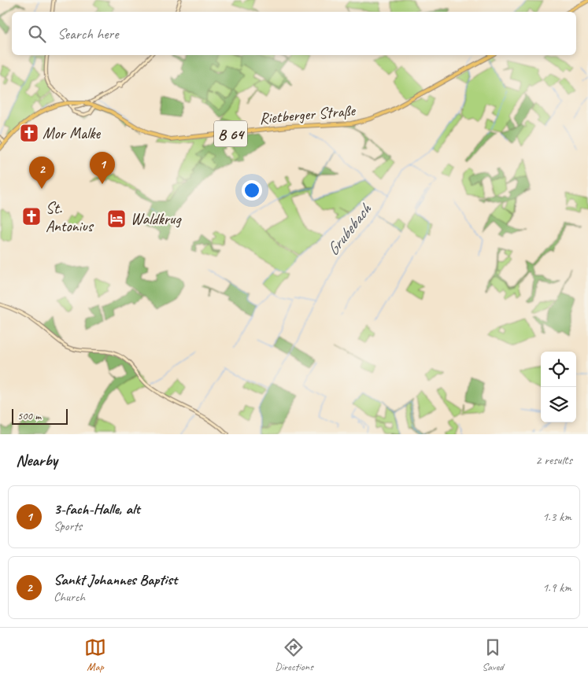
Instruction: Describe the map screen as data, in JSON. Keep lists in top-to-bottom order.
{
  "streets": {
    "main road": ["Rietberger Straße", "B 64"]
  },
  "crossings": [
    ["Rietberger Straße", "B 64"]
  ],
  "water": ["Grubebach"],
  "places": {
    "church": ["Mor Malke", "St. Antonius"],
    "hotel": ["Waldkrug"]
  },
  "scale_bar": "500 m",
  "page": {
    "search": "Search here",
    "pins": ["1", "2"],
    "scale": "500 m",
    "heading": ["Nearby", "2 results"],
    "list": [
      {
        "mark": "1",
        "name": "3-fach-Halle, alt",
        "note": "Sports",
        "value": "1.3 km"
      },
      {
        "mark": "2",
        "name": "Sankt Johannes Baptist",
        "note": "Church",
        "value": "1.9 km"
      }
    ],
    "nav": ["Map", "Directions", "Saved"]
  }
}
